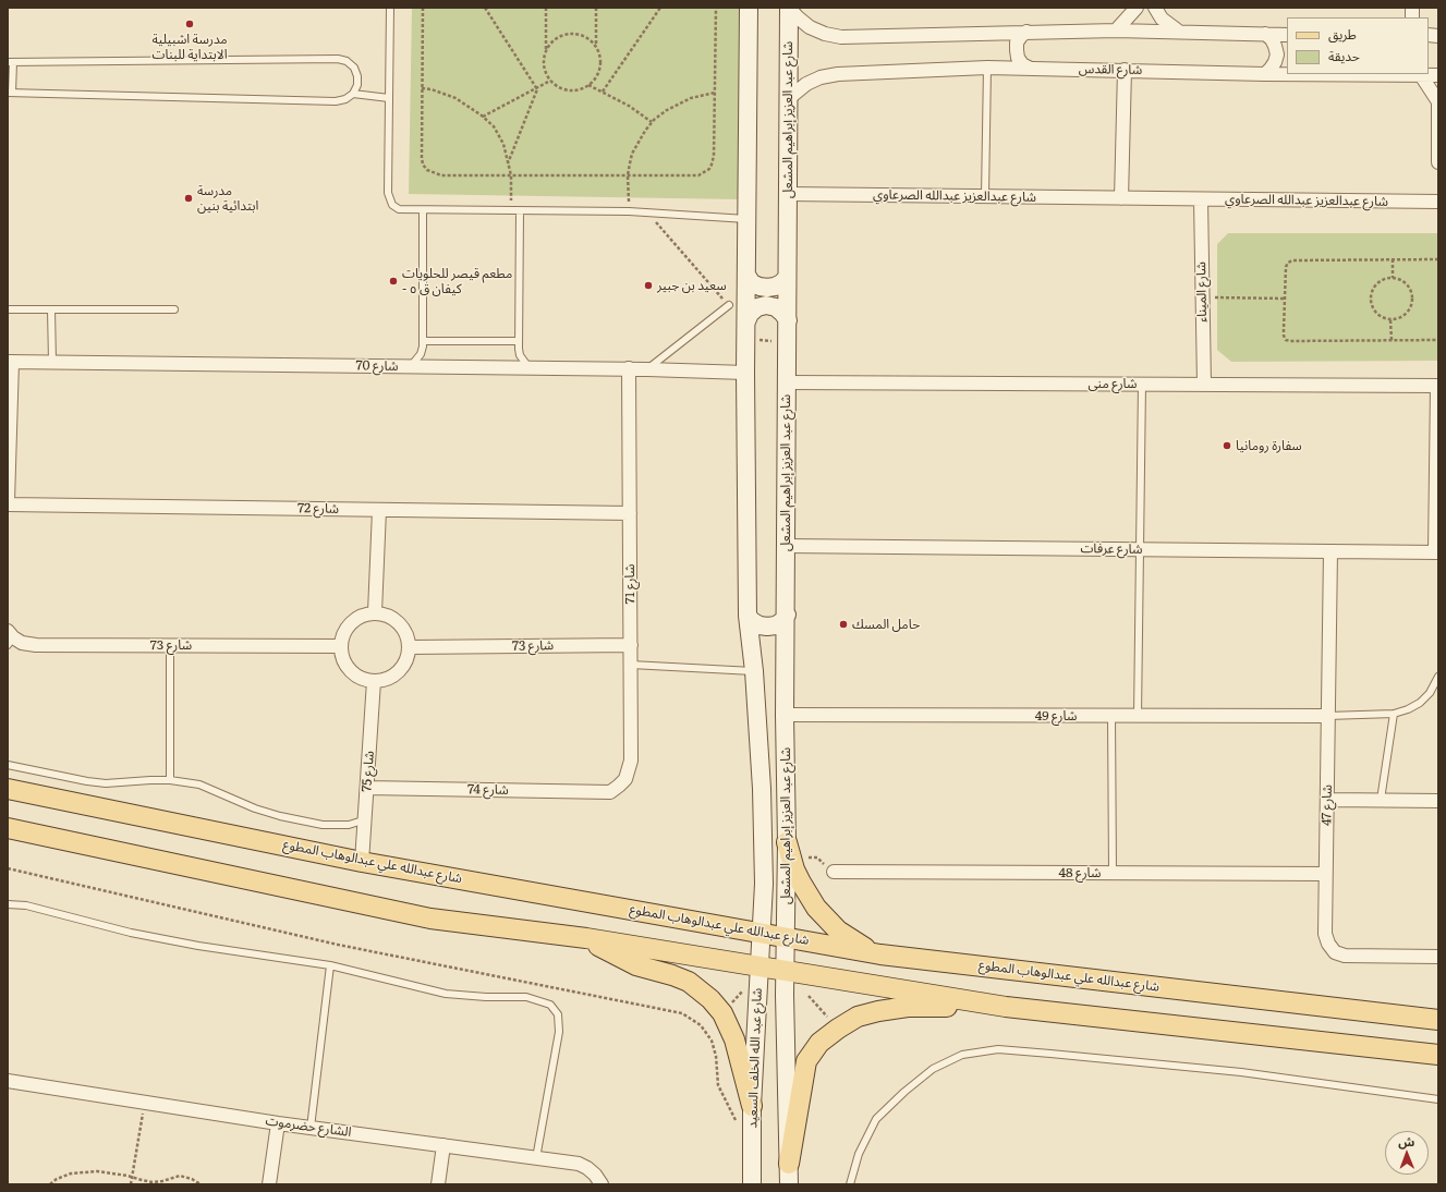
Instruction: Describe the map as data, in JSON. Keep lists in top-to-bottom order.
{
  "streets": {
    "main road": ["شارع عبد العزيز إبراهيم المشعل", "شارع عبدالله علي عبدالوهاب المطوع", "شارع عبد الله الخلف السعيد"],
    "street": [
      "شارع القدس",
      "شارع عبدالعزيز عبدالله الصرعاوي",
      "شارع الميناء",
      "شارع 70",
      "شارع منى",
      "شارع 72",
      "شارع عرفات",
      "شارع 71",
      "شارع 73",
      "شارع 49",
      "شارع 75",
      "شارع 74",
      "شارع 47",
      "شارع 48",
      "الشارع حضرموت"
    ]
  },
  "crossings": [
    ["شارع القدس", "شارع عبد العزيز إبراهيم المشعل"],
    ["شارع عبد العزيز إبراهيم المشعل", "شارع عبدالعزيز عبدالله الصرعاوي"],
    ["شارع عبد العزيز إبراهيم المشعل", "شارع 70"],
    ["شارع عبد العزيز إبراهيم المشعل", "شارع منى"],
    ["شارع عبد العزيز إبراهيم المشعل", "شارع عرفات"],
    ["شارع عبد العزيز إبراهيم المشعل", "شارع 49"],
    ["شارع عبد العزيز إبراهيم المشعل", "شارع عبدالله علي عبدالوهاب المطوع"],
    ["شارع عبد العزيز إبراهيم المشعل", "شارع عبد الله الخلف السعيد"],
    ["شارع عبدالعزيز عبدالله الصرعاوي", "شارع الميناء"],
    ["شارع الميناء", "شارع منى"],
    ["شارع 70", "شارع 71"],
    ["شارع 72", "شارع 71"],
    ["شارع عرفات", "شارع 47"],
    ["شارع 71", "شارع 73"],
    ["شارع 71", "شارع 74"],
    ["شارع 73", "شارع 75"],
    ["شارع 49", "شارع 47"],
    ["شارع 75", "شارع 74"],
    ["شارع 75", "شارع عبدالله علي عبدالوهاب المطوع"],
    ["شارع 47", "شارع 48"],
    ["شارع عبدالله علي عبدالوهاب المطوع", "شارع عبد الله الخلف السعيد"]
  ],
  "places": [
    "مدرسة اشبيلية الابتداية للبنات",
    "مدرسة ابتدائية بنين",
    "مطعم قيصر للحلويات - كيفان ق ٥",
    "سعيد بن جبير",
    "سفارة رومانيا",
    "حامل المسك"
  ],
  "legend": ["طريق", "حديقة"],
  "north": "top"
}
